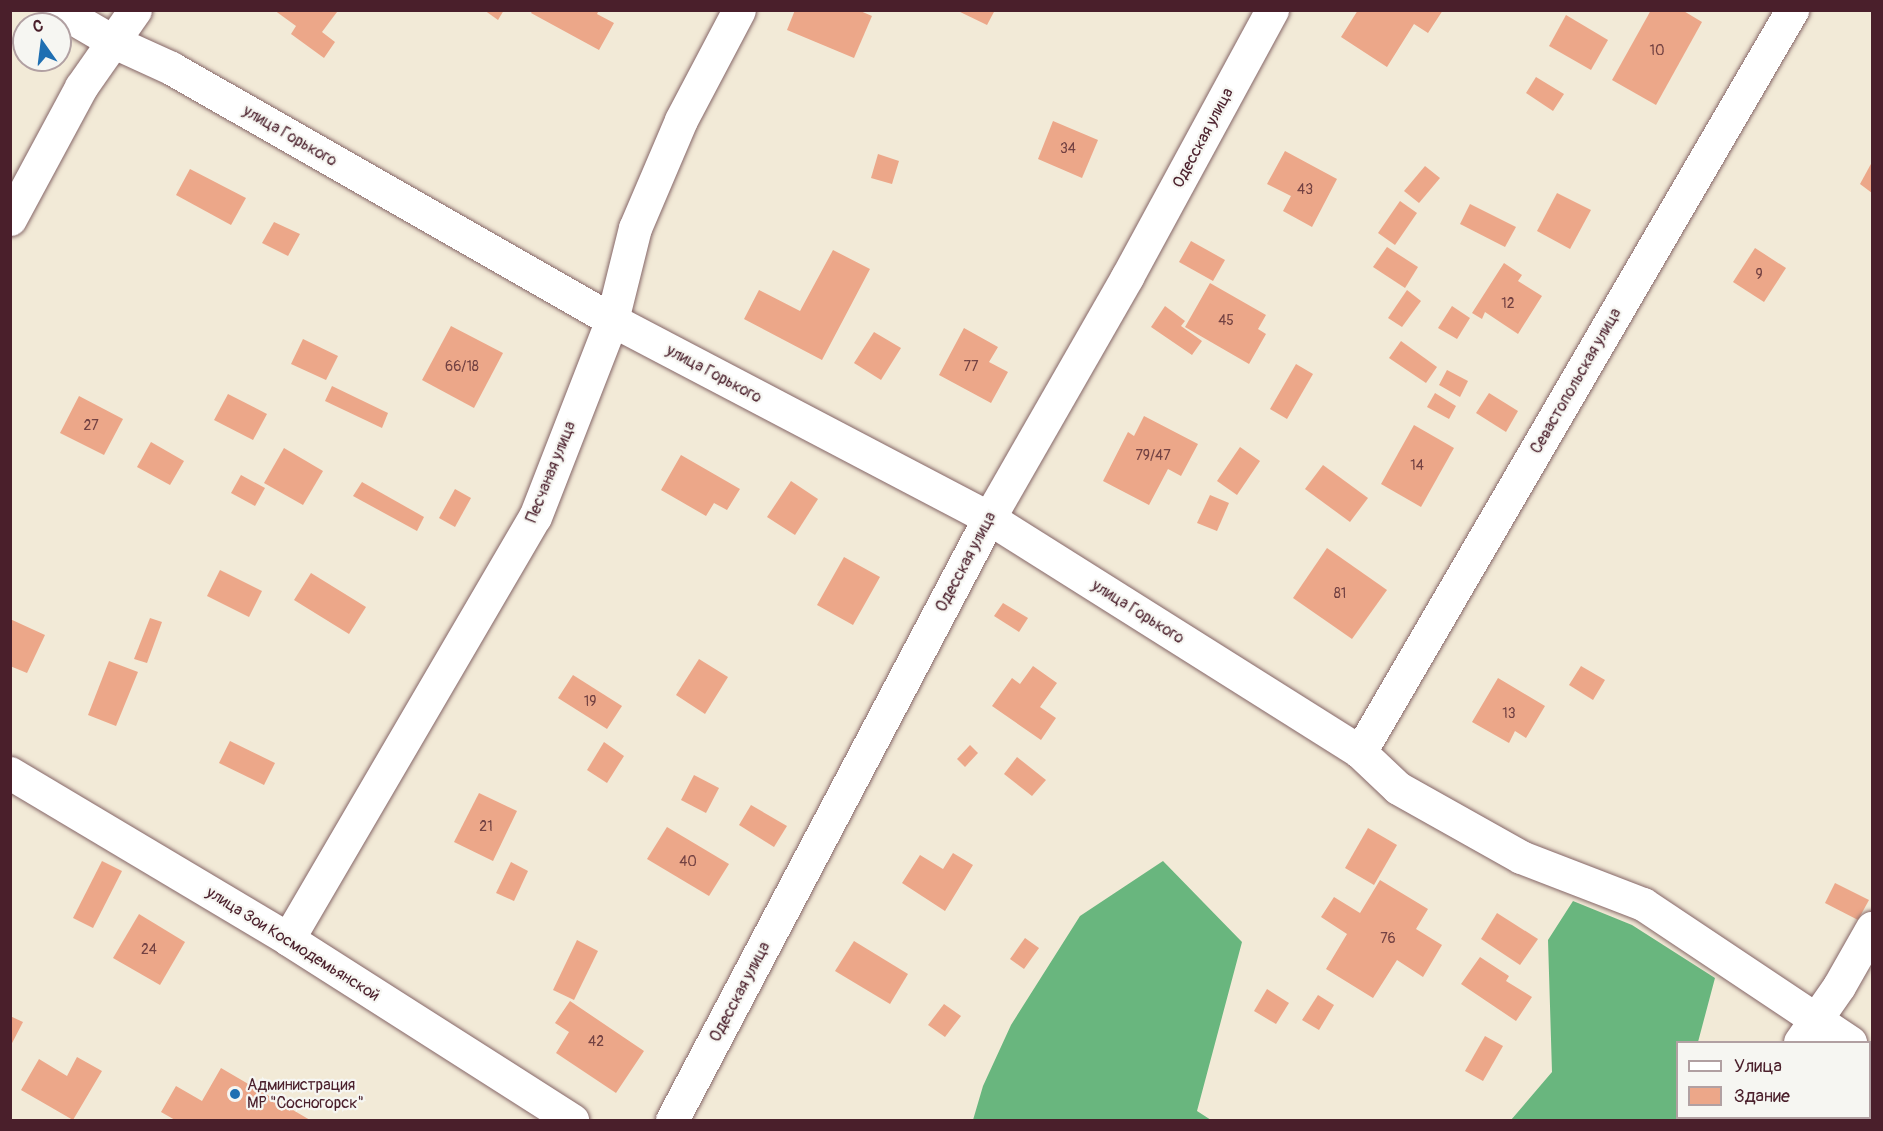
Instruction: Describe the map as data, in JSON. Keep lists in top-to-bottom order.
{
  "streets": {
    "street": [
      "улица Горького",
      "Одесская улица",
      "Севастопольская улица",
      "Песчаная улица",
      "улица Зои Космодемьянской"
    ]
  },
  "crossings": [
    ["улица Горького", "Одесская улица"],
    ["улица Горького", "Севастопольская улица"],
    ["улица Горького", "Песчаная улица"],
    ["Песчаная улица", "улица Зои Космодемьянской"]
  ],
  "places": ["Администрация МР \"Сосногорск\""],
  "house_numbers": [
    "10",
    "34",
    "43",
    "9",
    "12",
    "45",
    "66/18",
    "77",
    "27",
    "79/47",
    "14",
    "81",
    "19",
    "13",
    "21",
    "40",
    "76",
    "24",
    "42"
  ],
  "legend": ["Улица", "Здание"],
  "north": "top"
}
